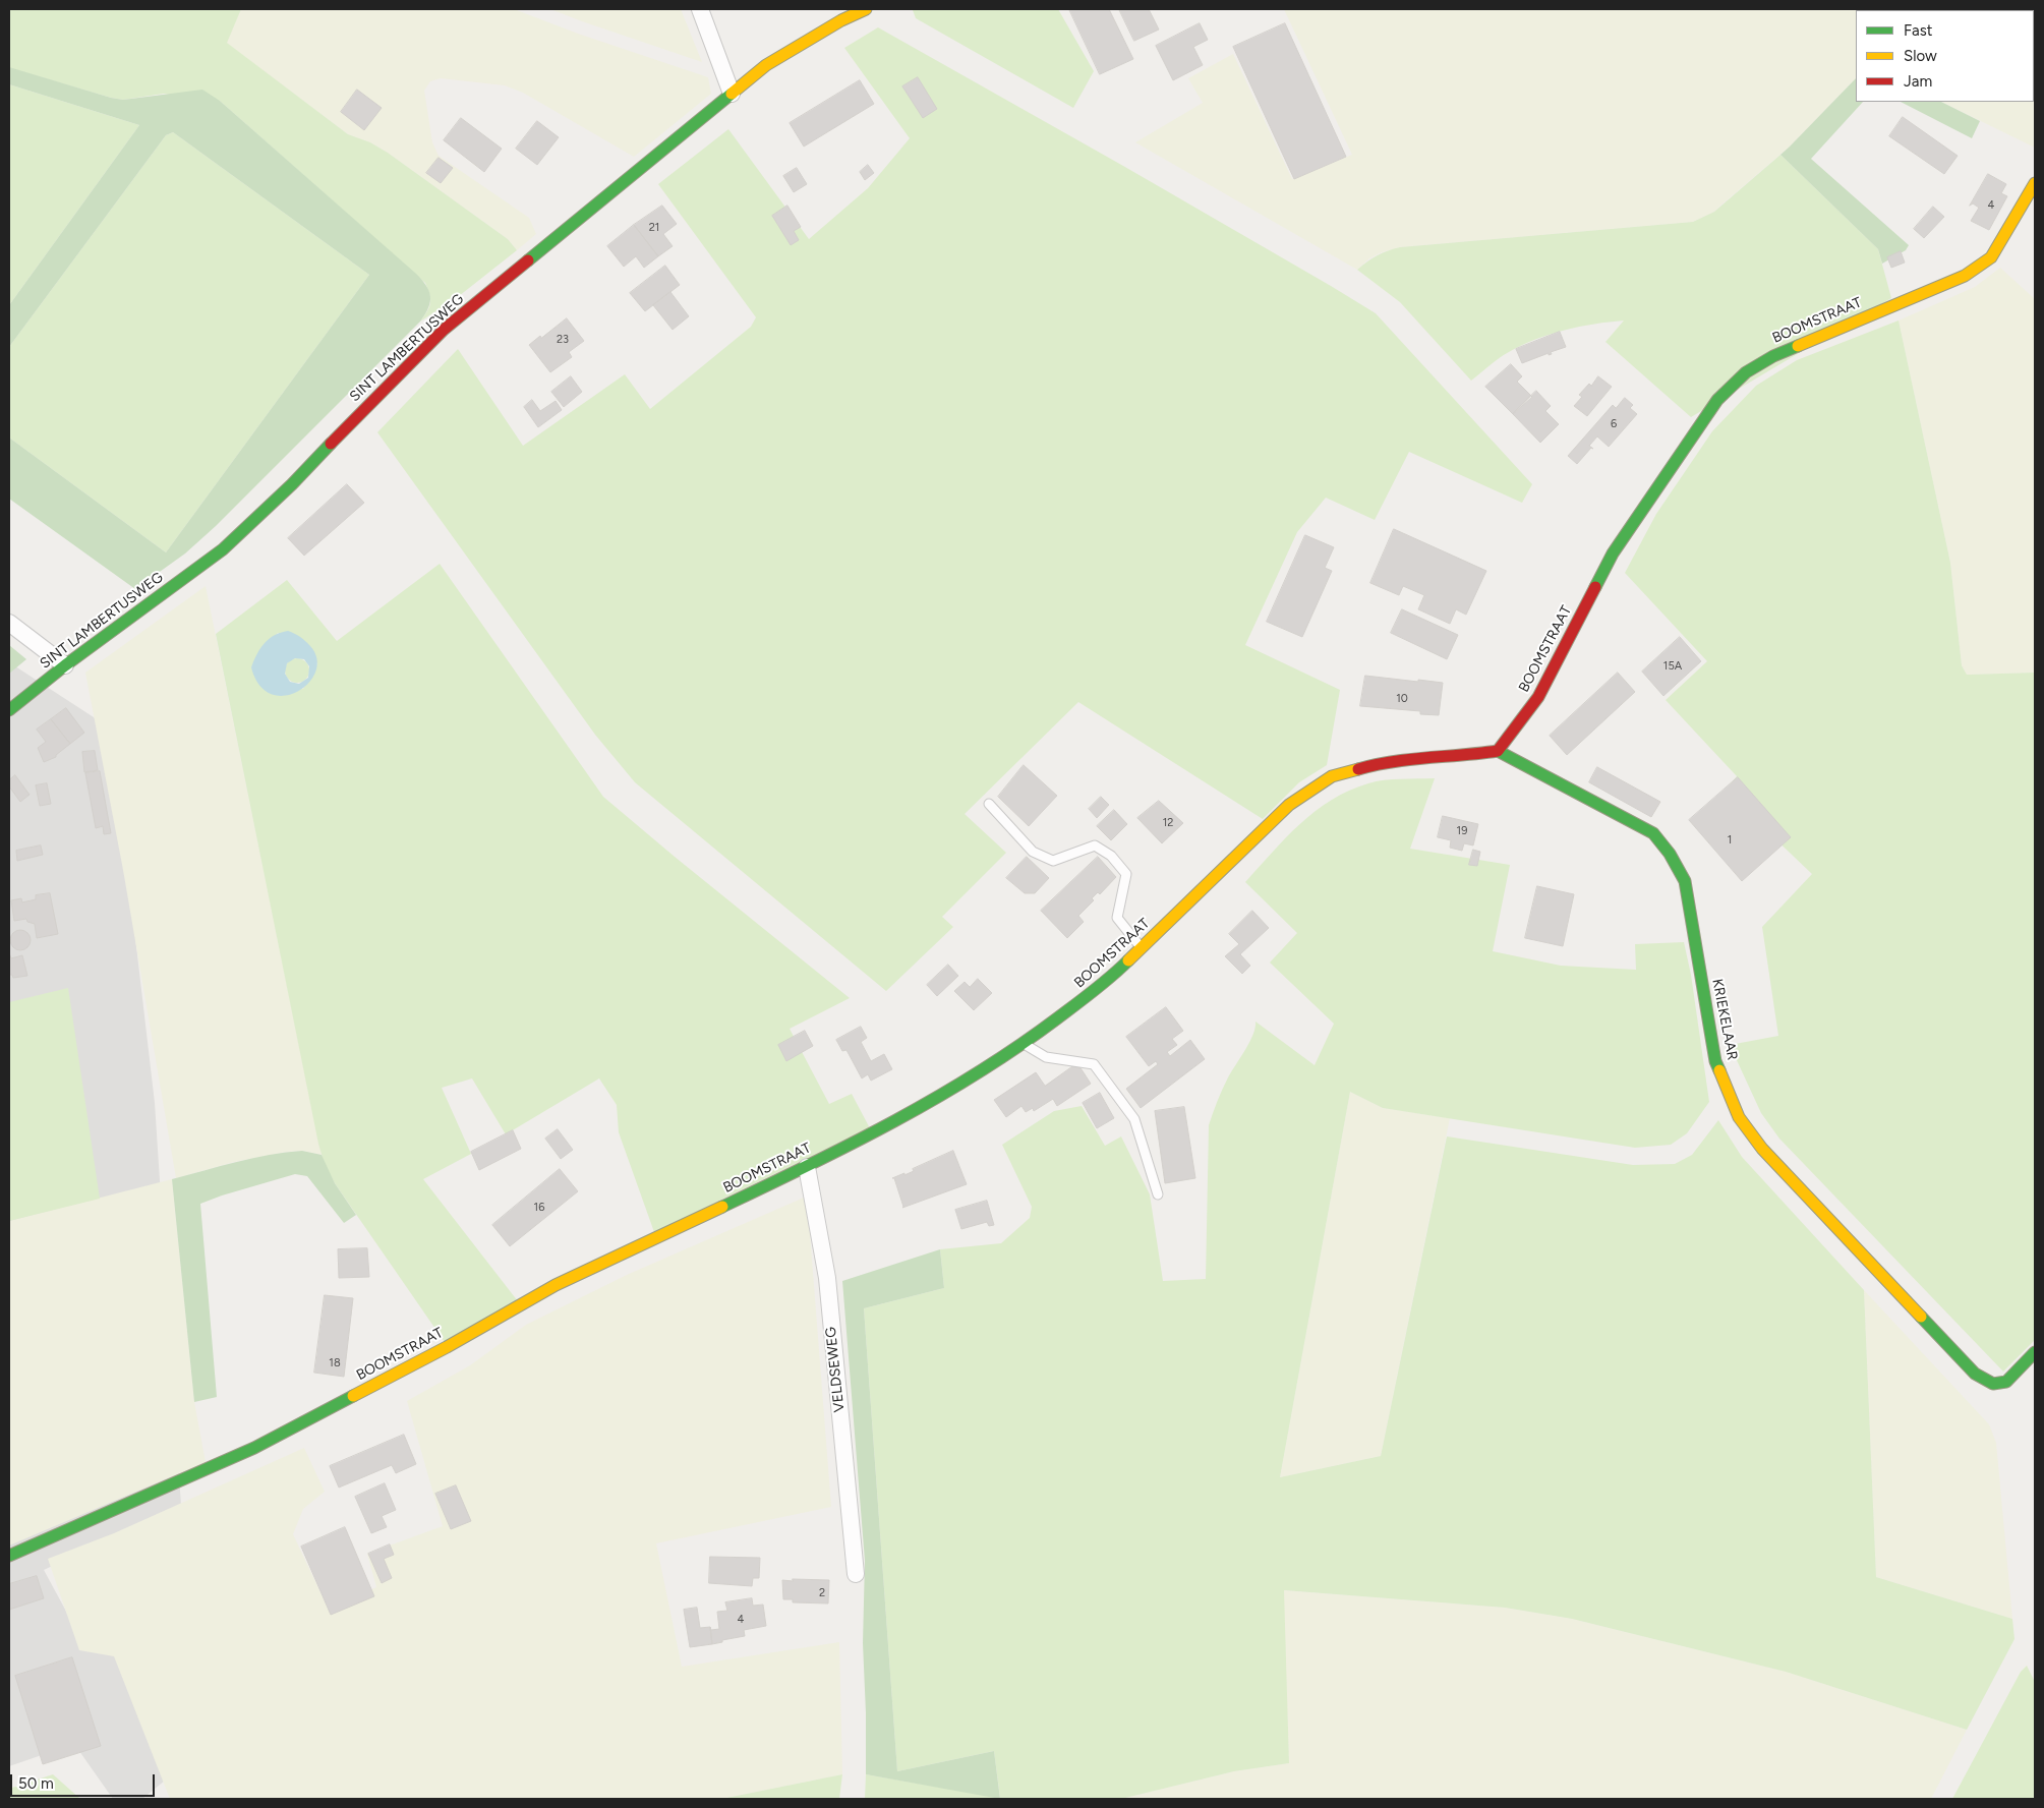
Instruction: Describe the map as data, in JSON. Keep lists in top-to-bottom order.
{
  "streets": {
    "street": [
      "BOOMSTRAAT",
      "SINT LAMBERTUSWEG",
      "KRIEKELAAR",
      "VELDSEWEG"
    ]
  },
  "crossings": [
    ["BOOMSTRAAT", "KRIEKELAAR"],
    ["BOOMSTRAAT", "VELDSEWEG"]
  ],
  "house_numbers": [
    "4",
    "21",
    "23",
    "6",
    "15A",
    "10",
    "12",
    "19",
    "1",
    "16",
    "18",
    "2",
    "4"
  ],
  "legend": ["Fast", "Slow", "Jam"],
  "scale_bar": "50 m"
}
